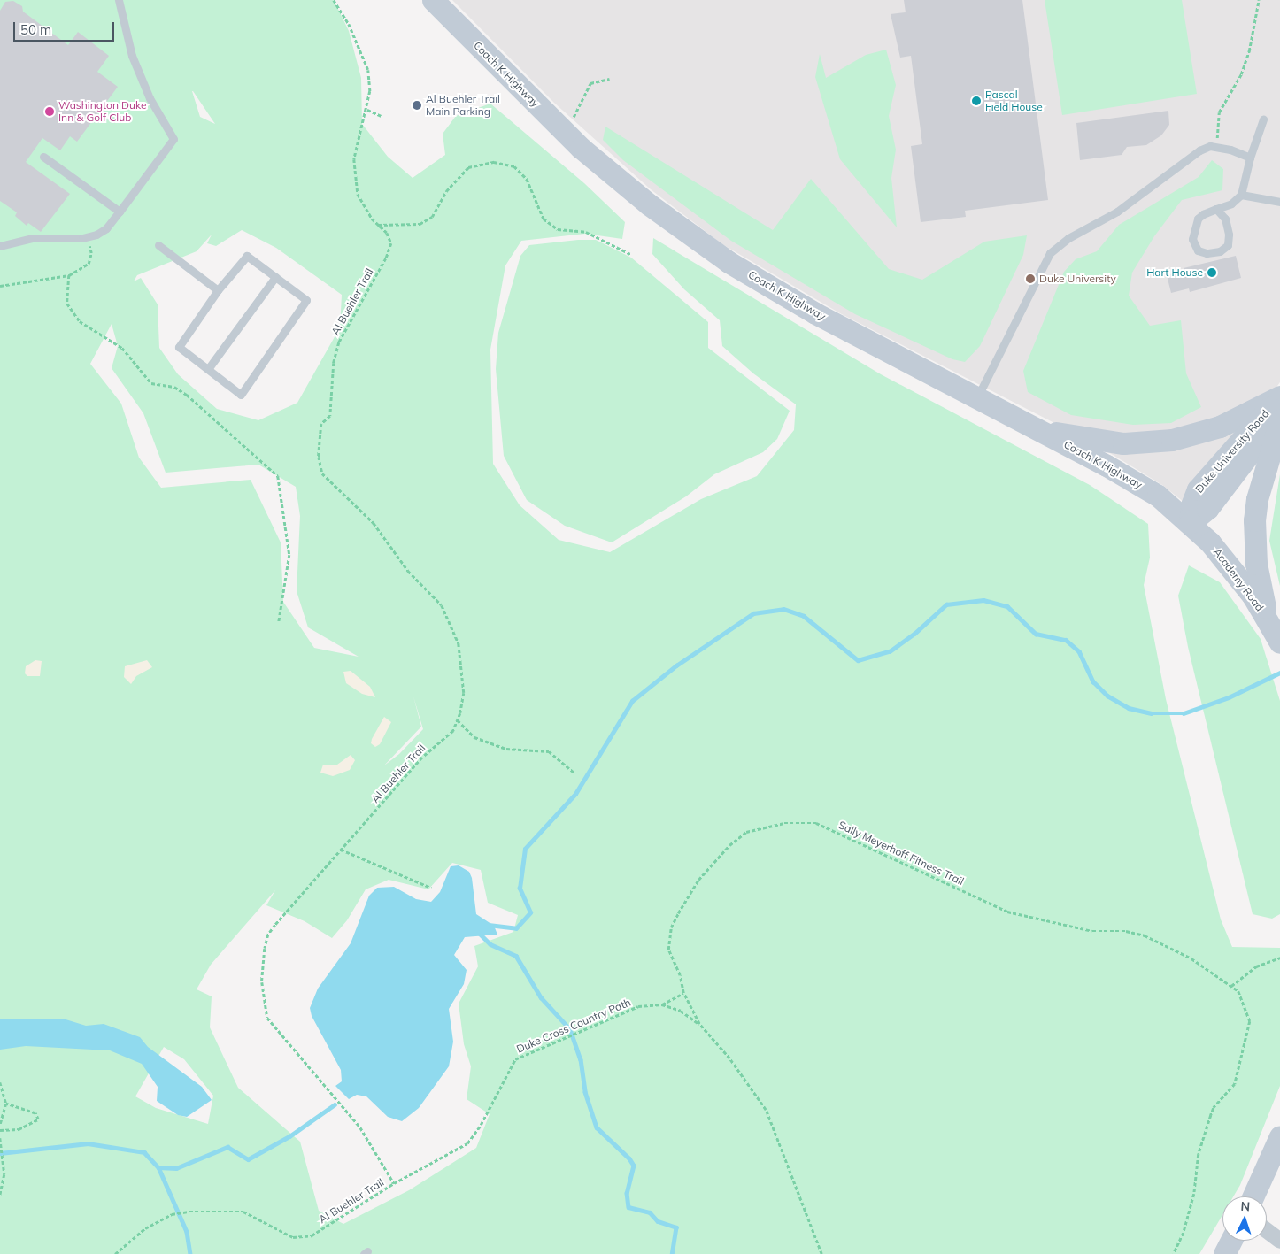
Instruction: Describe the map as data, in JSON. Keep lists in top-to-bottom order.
{
  "streets": {
    "main road": ["Coach K Highway", "Duke University Road", "Academy Road"],
    "path": ["Al Buehler Trail", "Sally Meyerhoff Fitness Trail", "Duke Cross Country Path"]
  },
  "crossings": [
    ["Coach K Highway", "Duke University Road"],
    ["Coach K Highway", "Academy Road"],
    ["Al Buehler Trail", "Duke Cross Country Path"],
    ["Duke University Road", "Academy Road"],
    ["Sally Meyerhoff Fitness Trail", "Duke Cross Country Path"]
  ],
  "places": [
    "Pascal Field House",
    "Al Buehler Trail Main Parking",
    "Washington Duke Inn & Golf Club",
    "Hart House",
    "Duke University"
  ],
  "scale_bar": "50 m",
  "north": "top"
}
